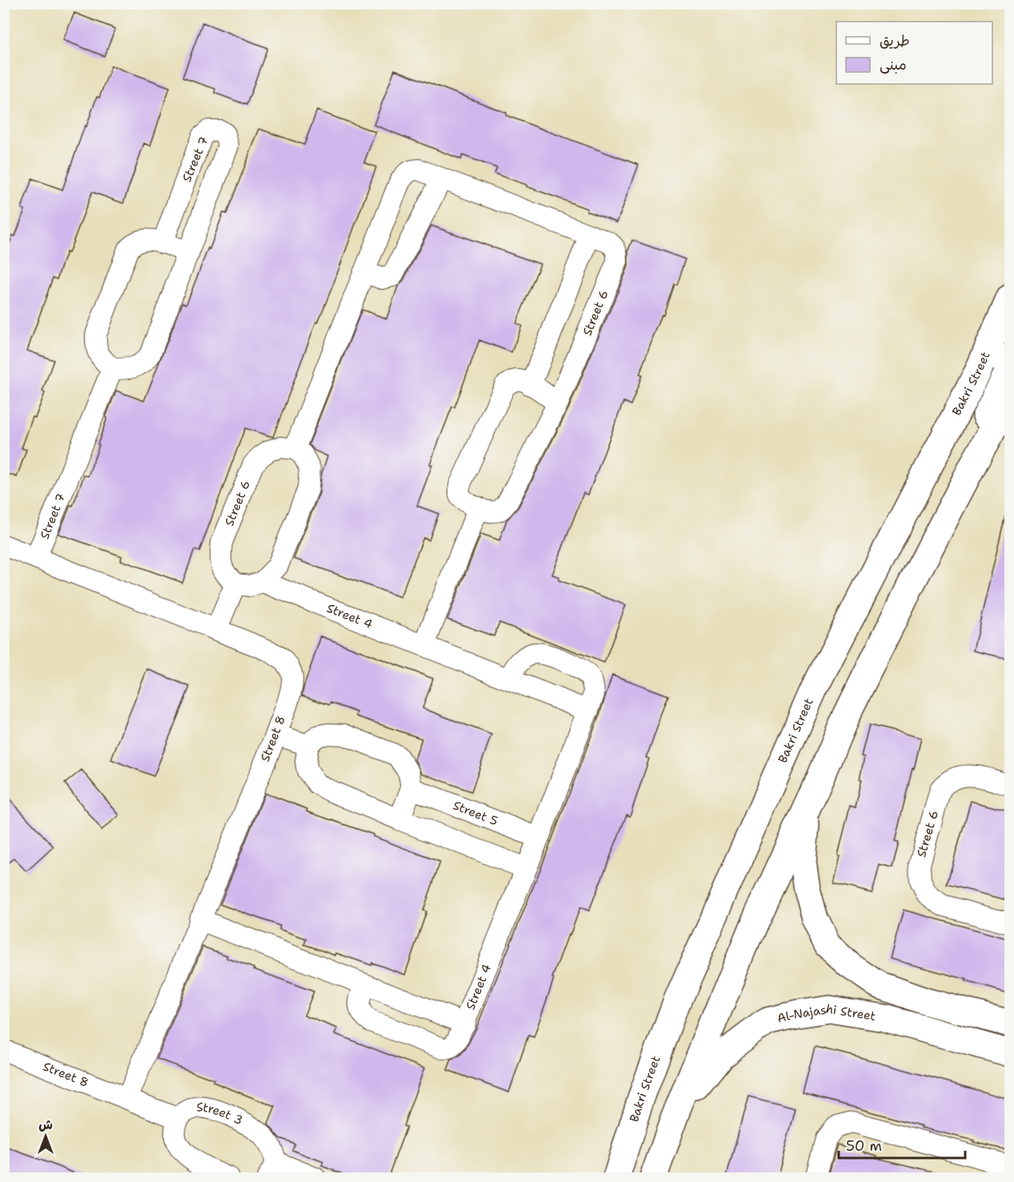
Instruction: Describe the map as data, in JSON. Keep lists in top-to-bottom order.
{
  "streets": {
    "main road": ["Bakri Street", "Al-Najashi Street"],
    "street": [
      "Street 7",
      "Street 6",
      "Street 4",
      "Street 8",
      "Street 5",
      "Street 3"
    ]
  },
  "crossings": [
    ["Street 7", "Street 8"],
    ["Street 6", "Street 4"],
    ["Street 4", "Street 8"],
    ["Street 4", "Street 5"],
    ["Street 8", "Street 3"]
  ],
  "legend": ["طريق", "مبنى"],
  "scale_bar": "50 m",
  "north": "top"
}
